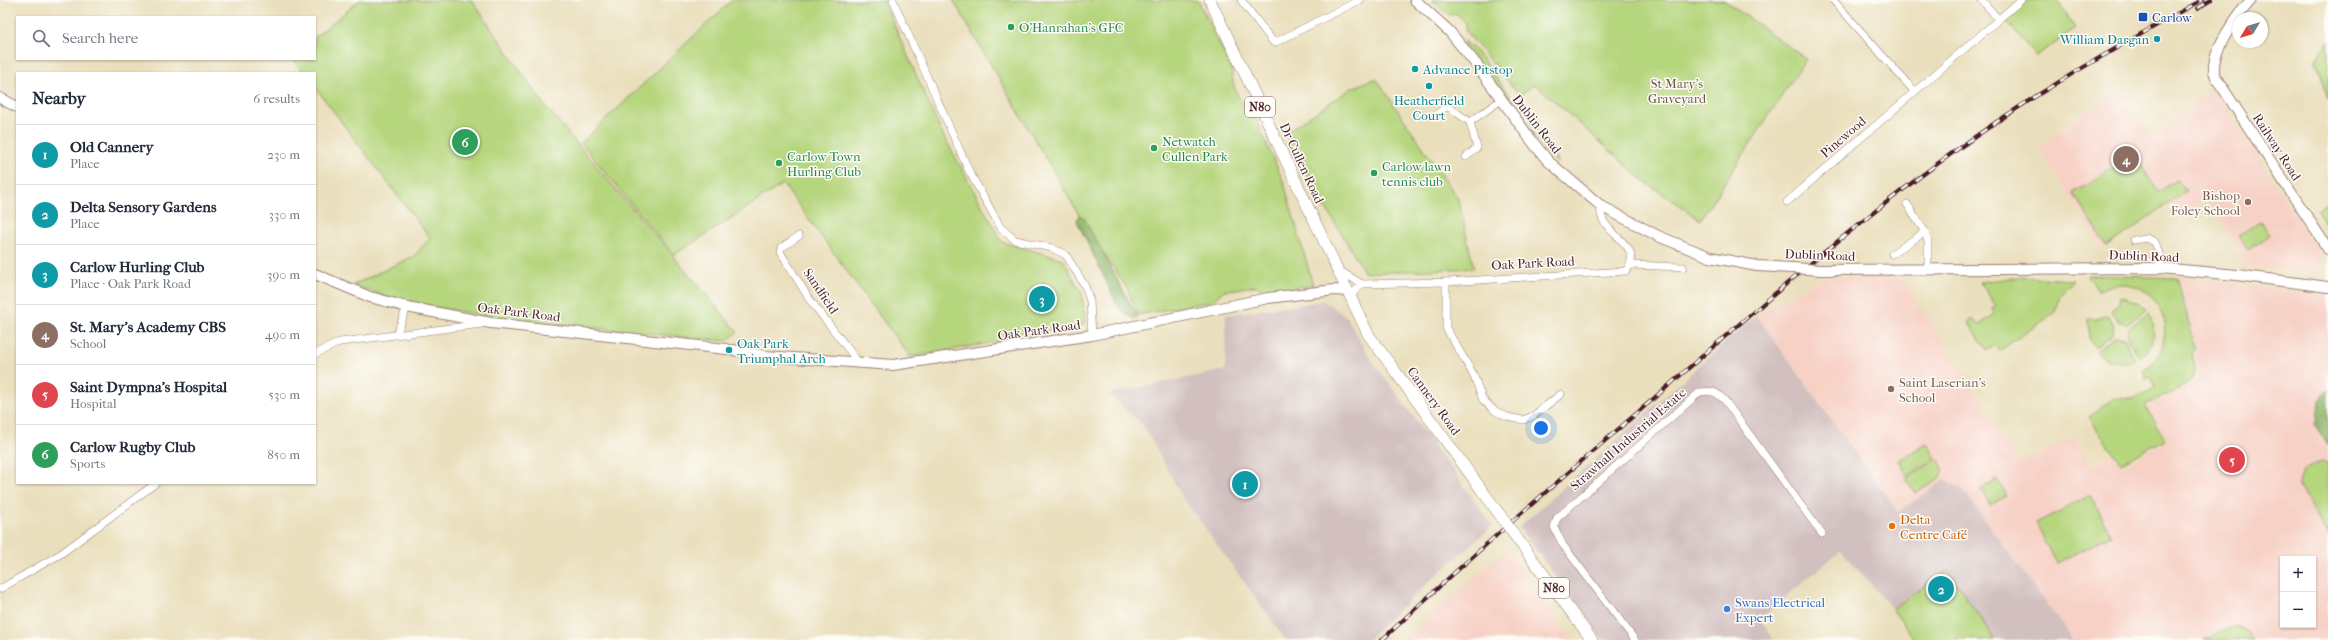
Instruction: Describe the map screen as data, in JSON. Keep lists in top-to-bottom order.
{
  "streets": {
    "main road": ["N80", "Dr Cullen Road", "Cannery Road"],
    "street": [
      "Dublin Road",
      "Pinewood",
      "Railway Road",
      "Oak Park Road",
      "Sandfield",
      "Strawhall Industrial Estate"
    ]
  },
  "crossings": [
    ["N80", "Dr Cullen Road"],
    ["N80", "Oak Park Road"],
    ["N80", "Cannery Road"],
    ["Oak Park Road", "Sandfield"],
    ["Oak Park Road", "Cannery Road"]
  ],
  "parks": ["St Mary's Graveyard"],
  "places": {
    "transit": ["Carlow"],
    "other": [
      "O'Hanrahan's GFC",
      "William Dargan",
      "Advance Pitstop",
      "Heatherfield Court",
      "Netwatch Cullen Park",
      "Carlow Town Hurling Club",
      "Carlow lawn tennis club",
      "Bishop Foley School",
      "Oak Park Triumphal Arch",
      "Saint Laserian's School",
      "Delta Centre Café",
      "Swans Electrical Expert"
    ]
  },
  "north": "bottom left",
  "page": {
    "search": "Search here",
    "heading": ["Nearby", "6 results"],
    "list": [
      {
        "mark": "1",
        "name": "Old Cannery",
        "note": "Place",
        "value": "230 m"
      },
      {
        "mark": "2",
        "name": "Delta Sensory Gardens",
        "note": "Place",
        "value": "330 m"
      },
      {
        "mark": "3",
        "name": "Carlow Hurling Club",
        "note": "Place · Oak Park Road",
        "value": "390 m"
      },
      {
        "mark": "4",
        "name": "St. Mary's Academy CBS",
        "note": "School",
        "value": "490 m"
      },
      {
        "mark": "5",
        "name": "Saint Dympna's Hospital",
        "note": "Hospital",
        "value": "530 m"
      },
      {
        "mark": "6",
        "name": "Carlow Rugby Club",
        "note": "Sports",
        "value": "850 m"
      }
    ],
    "pins": [
      "6",
      "4",
      "3",
      "5",
      "1",
      "2"
    ],
    "map_buttons": ["+", "−"]
  }
}
